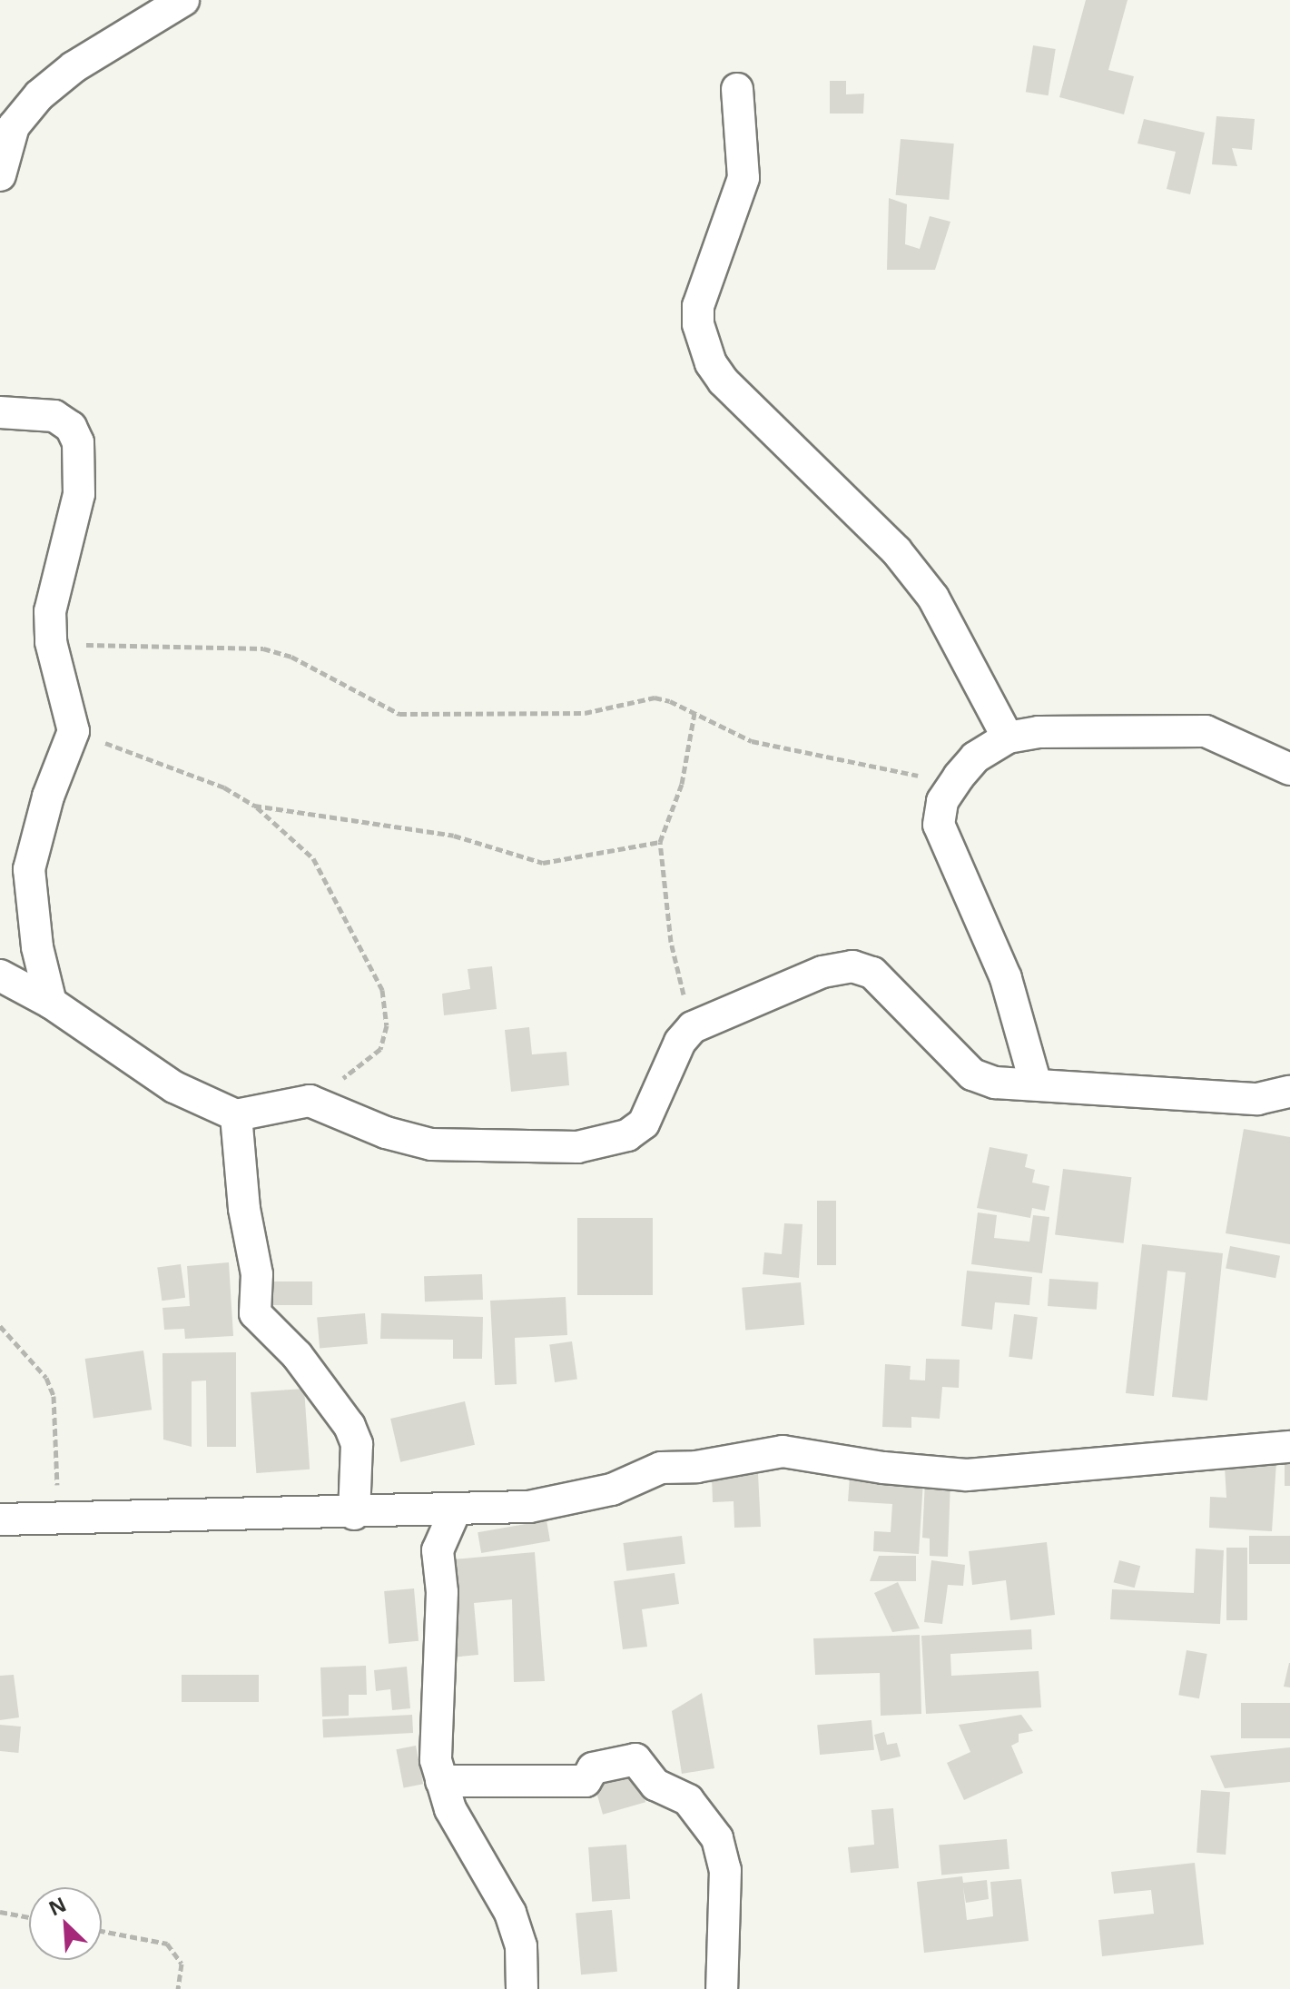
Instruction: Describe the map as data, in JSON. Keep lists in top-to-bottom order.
{
  "north": "top left"
}
